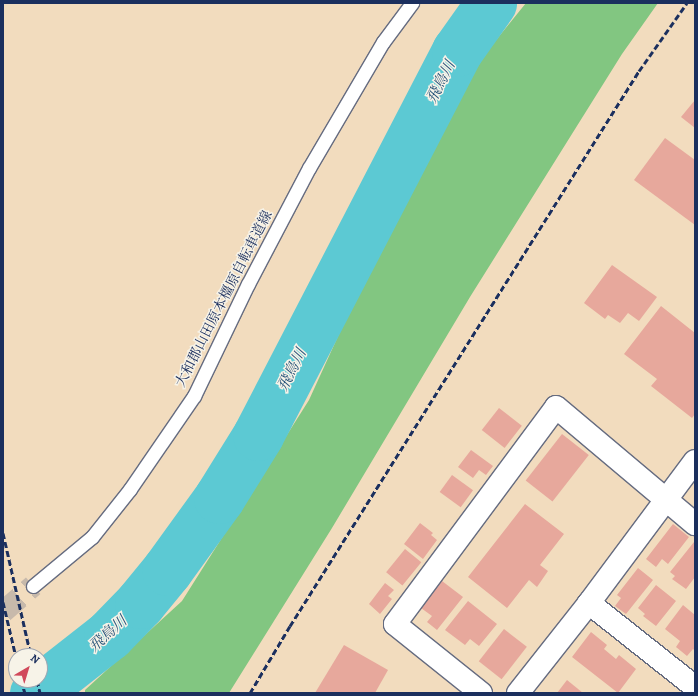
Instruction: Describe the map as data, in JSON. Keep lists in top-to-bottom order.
{
  "streets": {
    "lane": ["大和郡山田原本橿原自転車道線"]
  },
  "water": ["飛鳥川"],
  "north": "top right"
}
